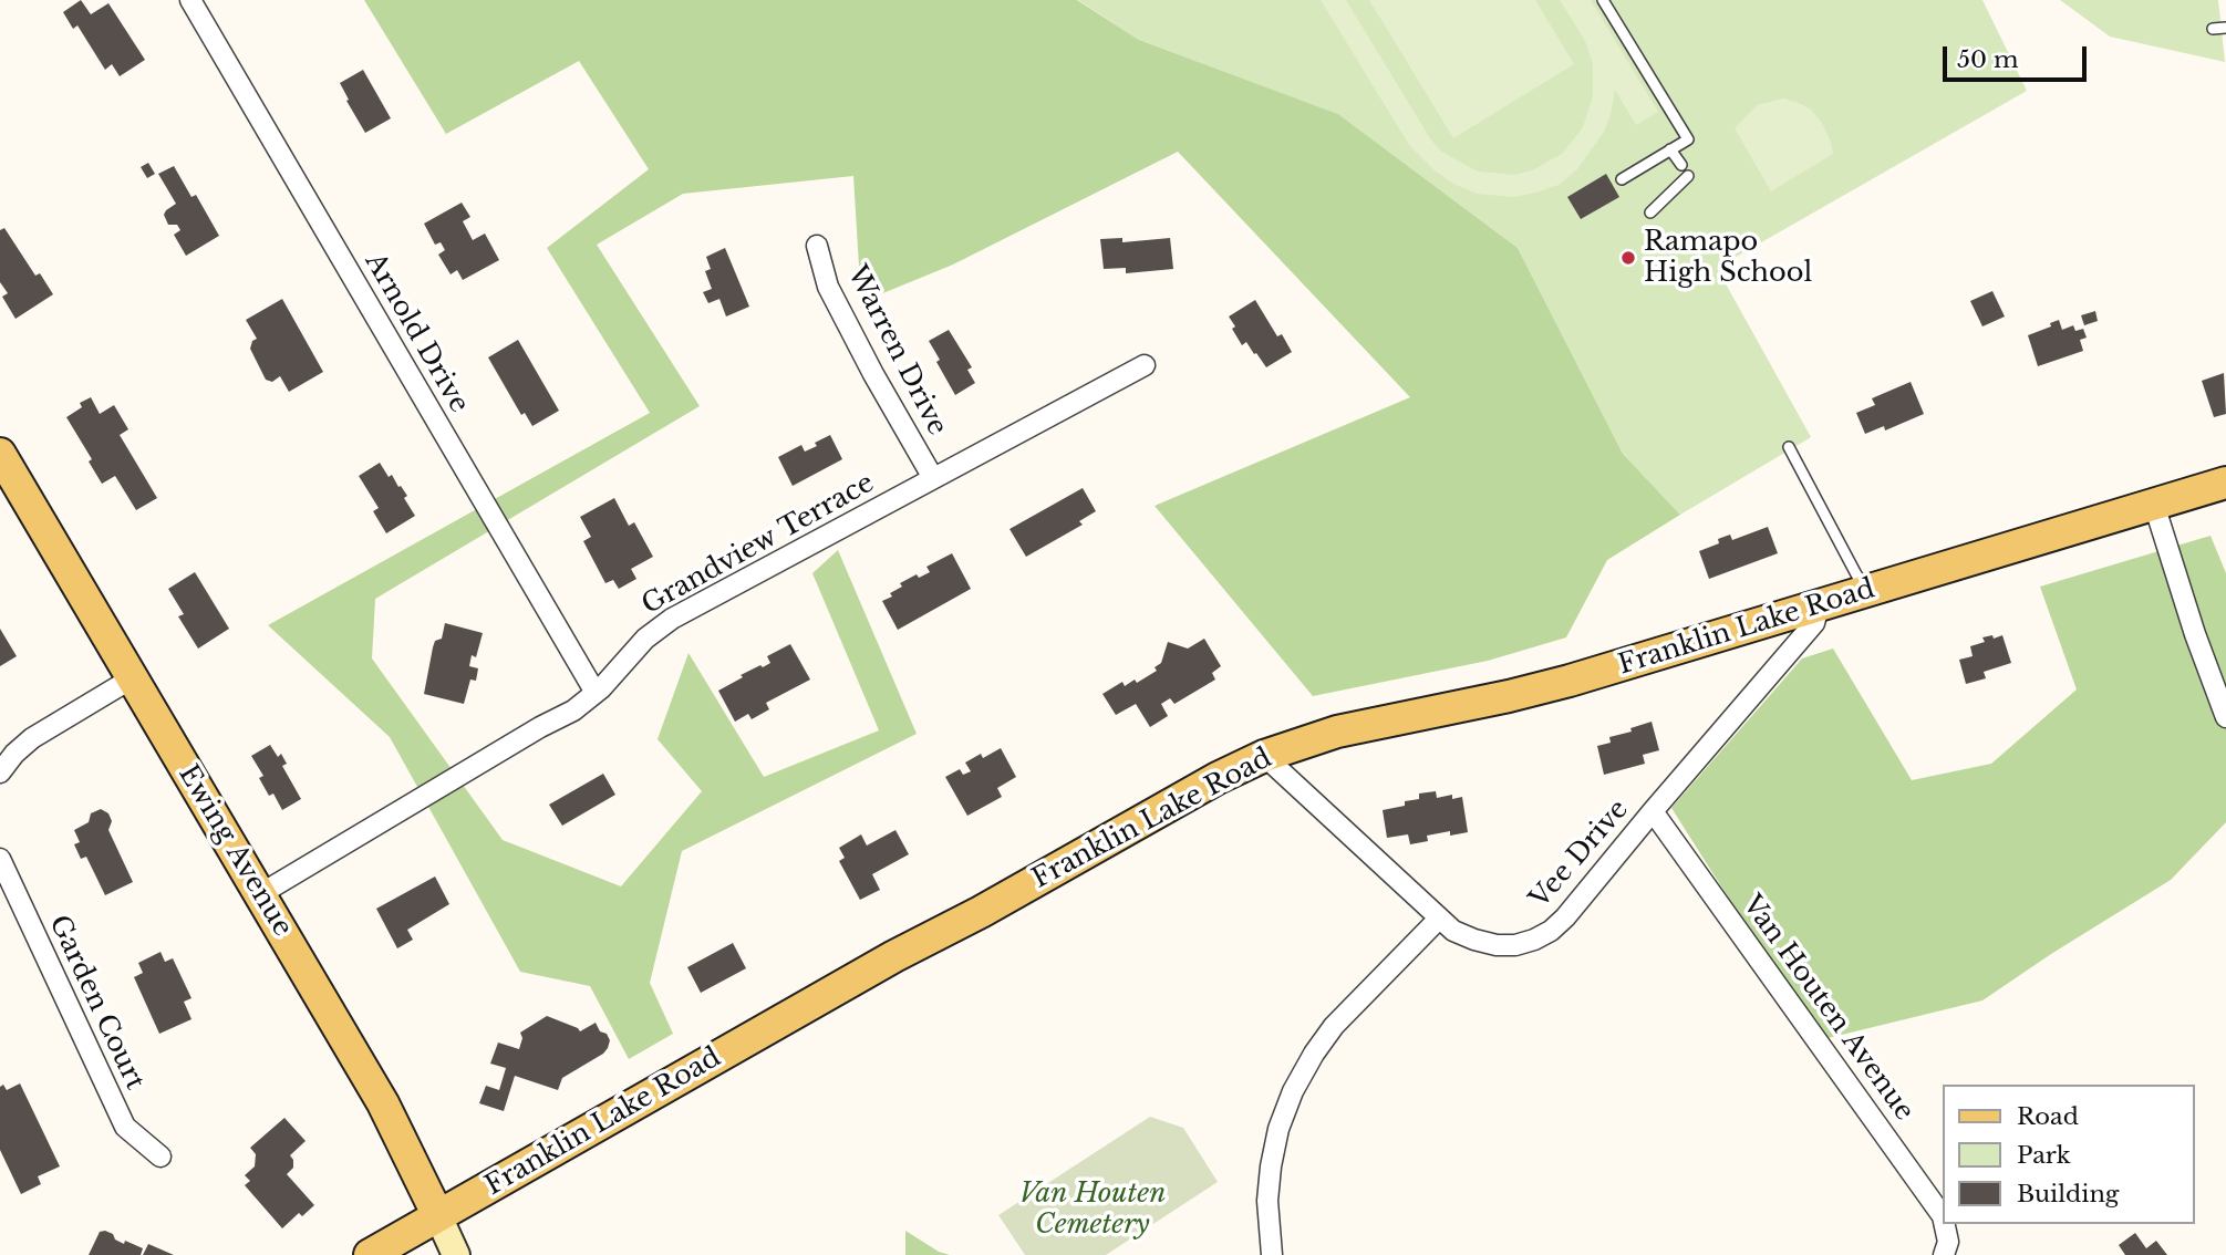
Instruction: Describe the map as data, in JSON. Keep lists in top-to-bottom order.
{
  "streets": {
    "main road": ["Franklin Lake Road", "Ewing Avenue"],
    "street": [
      "Arnold Drive",
      "Warren Drive",
      "Grandview Terrace",
      "Vee Drive",
      "Garden Court",
      "Van Houten Avenue"
    ]
  },
  "crossings": [
    ["Arnold Drive", "Grandview Terrace"],
    ["Warren Drive", "Grandview Terrace"],
    ["Grandview Terrace", "Ewing Avenue"],
    ["Franklin Lake Road", "Ewing Avenue"],
    ["Franklin Lake Road", "Vee Drive"],
    ["Vee Drive", "Van Houten Avenue"]
  ],
  "parks": ["Van Houten Cemetery"],
  "places": ["Ramapo High School"],
  "legend": ["Road", "Park", "Building"],
  "scale_bar": "50 m"
}
